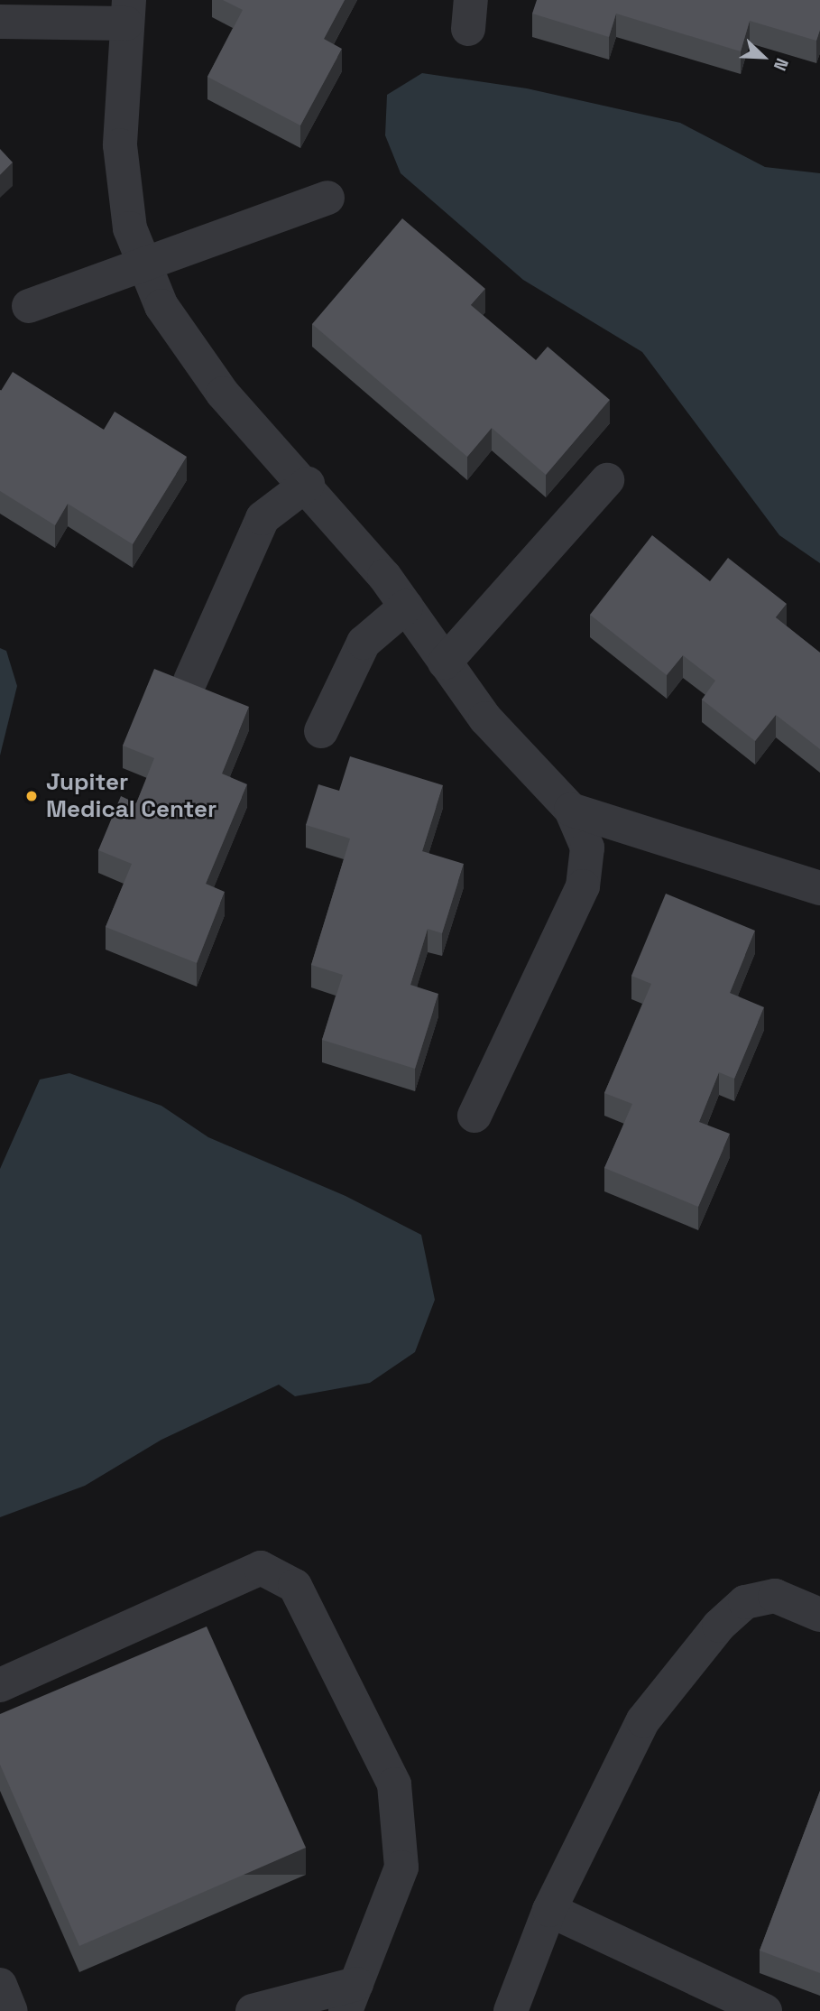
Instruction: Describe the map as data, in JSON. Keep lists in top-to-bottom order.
{
  "places": ["Jupiter Medical Center"],
  "north": "bottom right"
}
